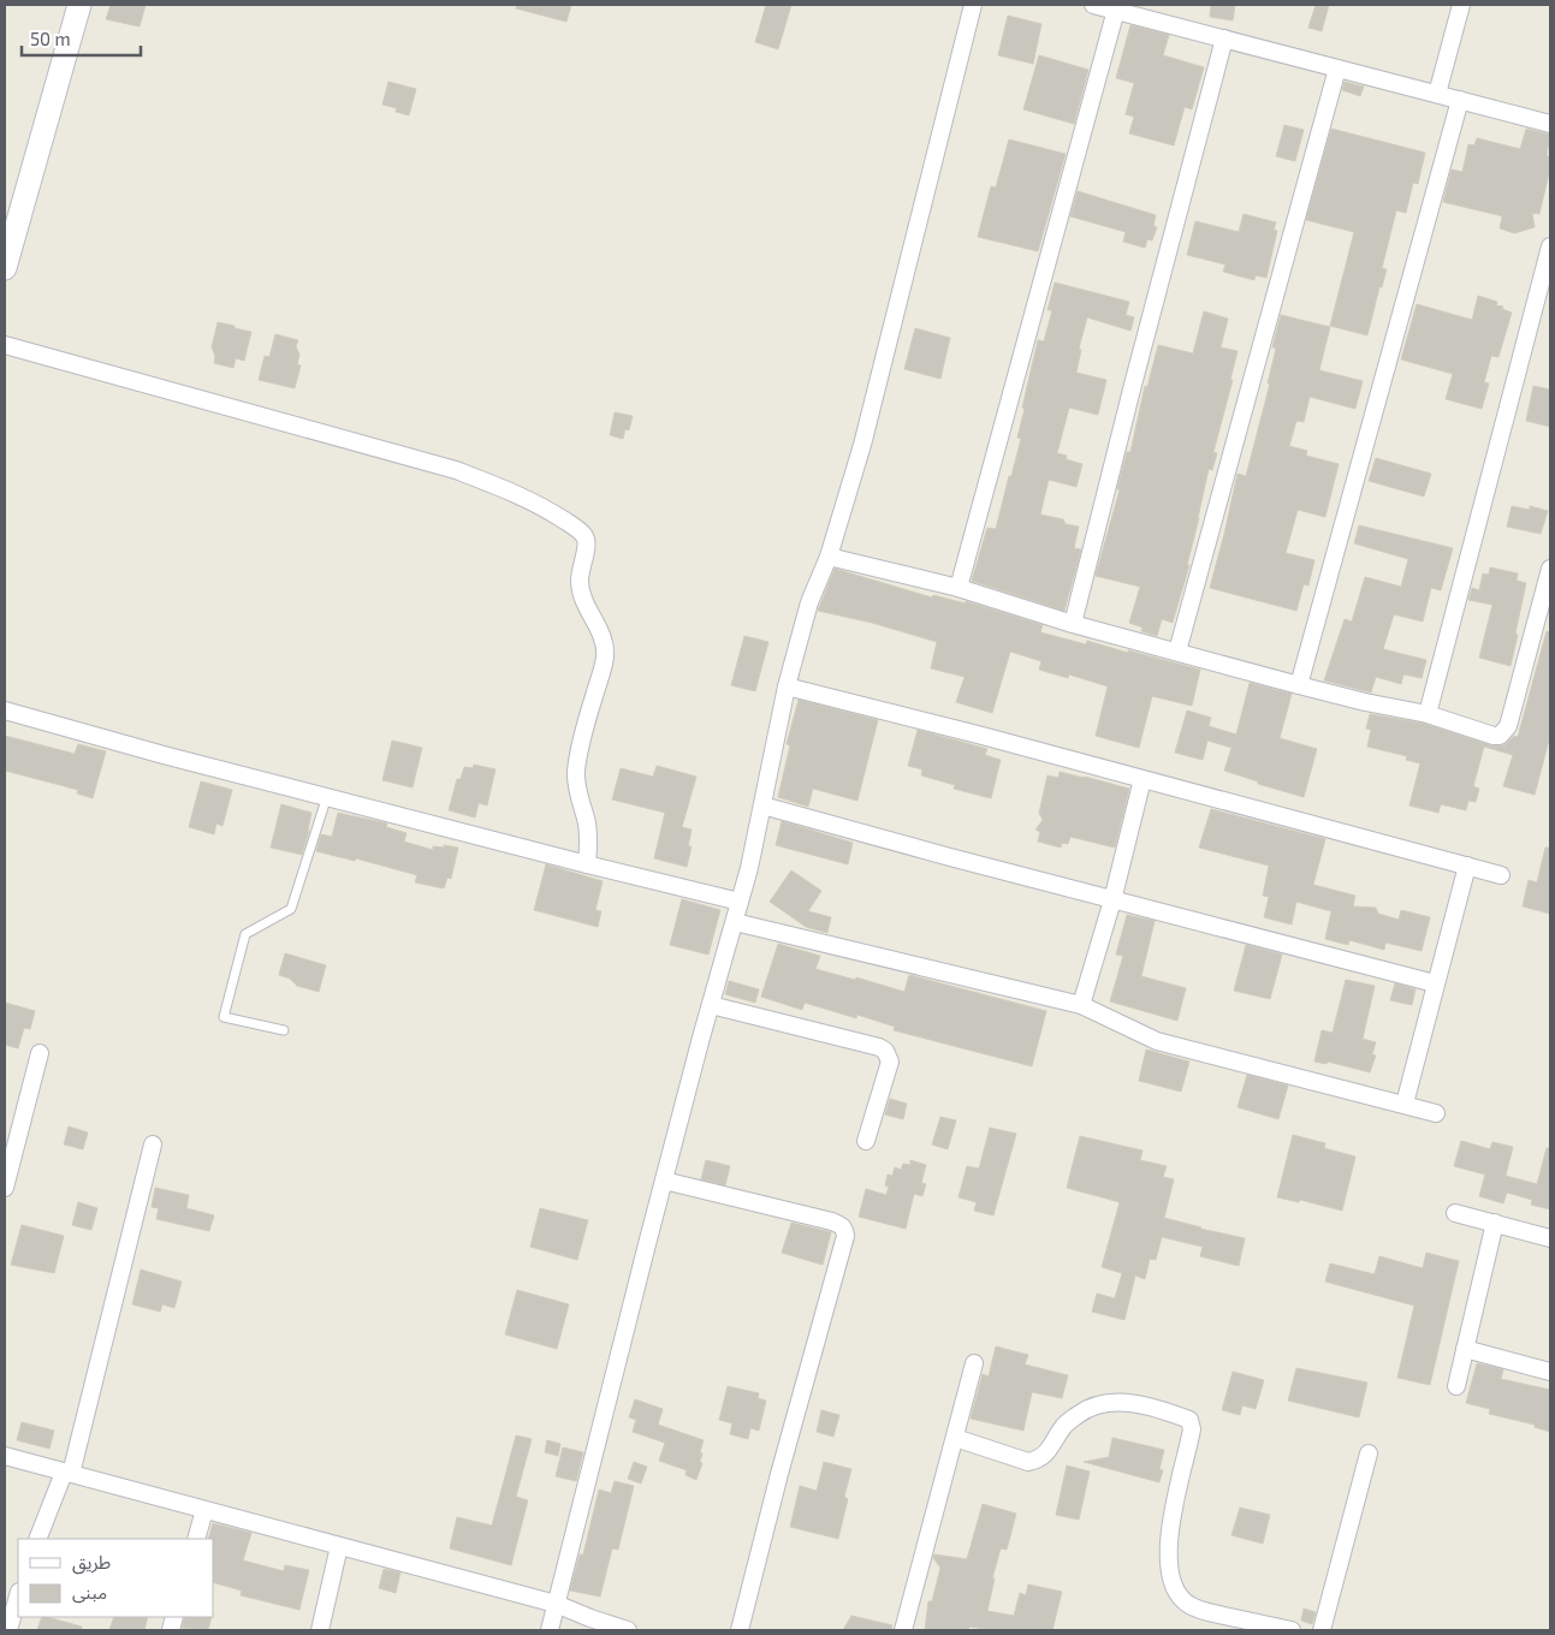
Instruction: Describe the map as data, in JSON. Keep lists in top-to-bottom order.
{
  "legend": ["طريق", "مبنى"],
  "scale_bar": "50 m"
}
